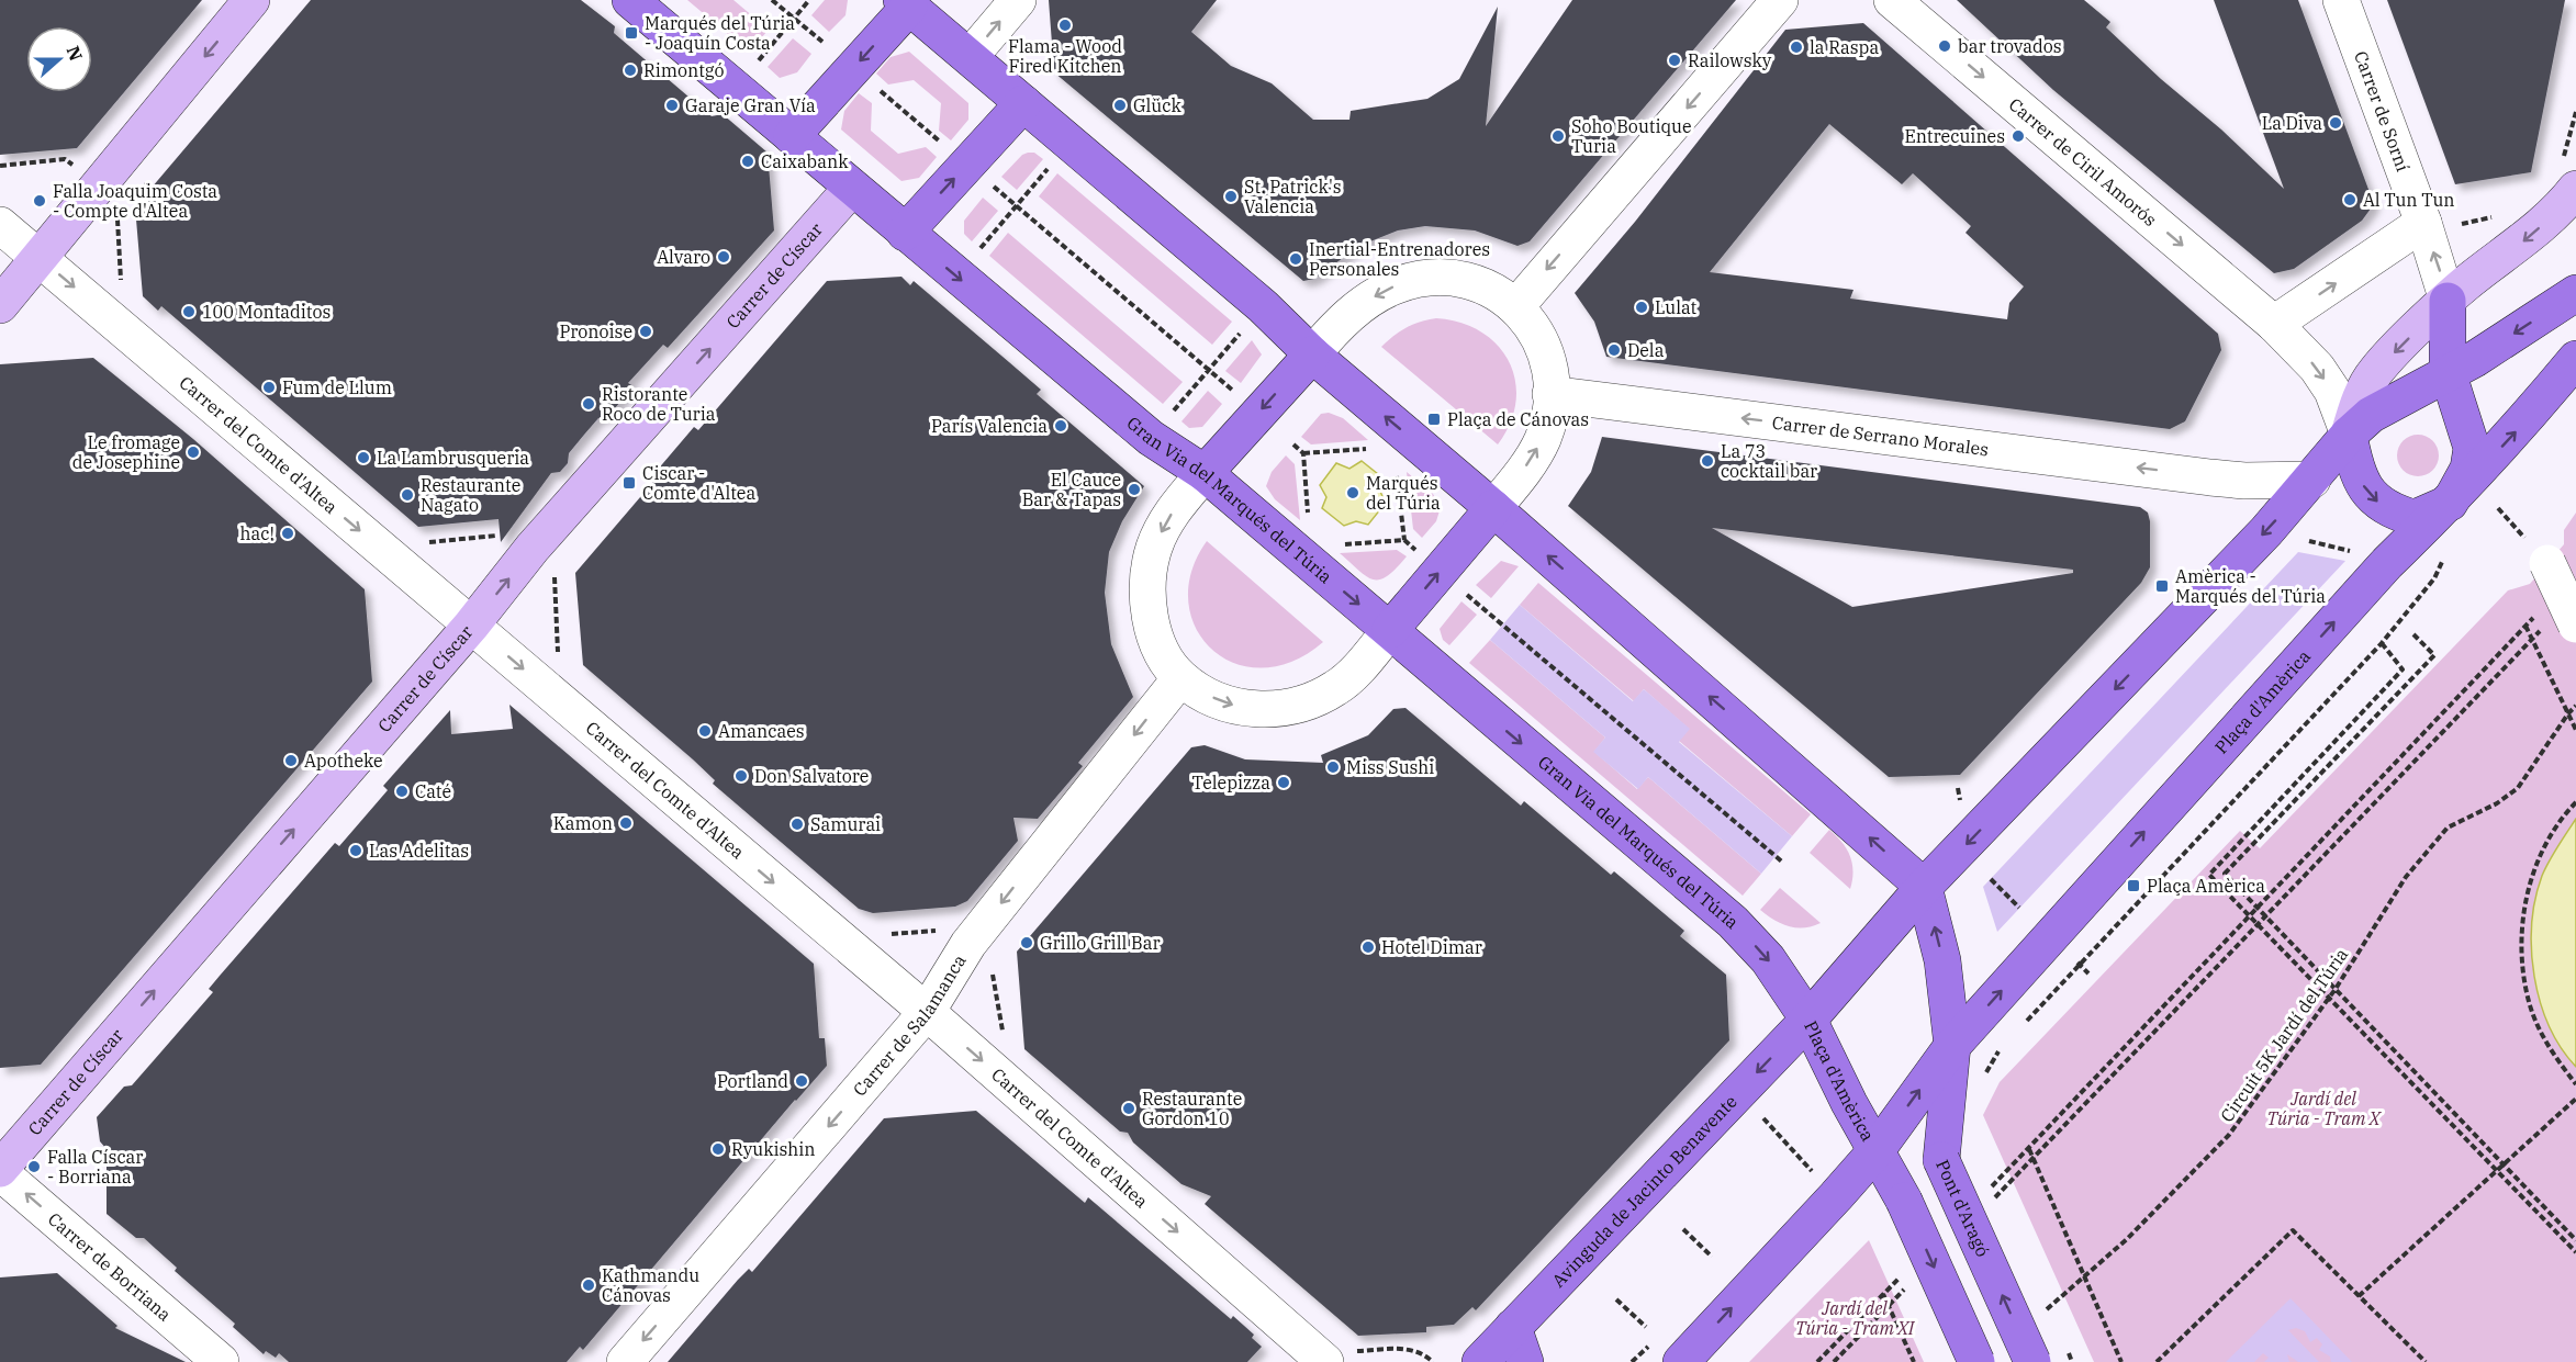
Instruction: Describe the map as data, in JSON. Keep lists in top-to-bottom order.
{
  "streets": {
    "main road": [
      "Gran Via del Marqués del Túria",
      "Plaça d'Amèrica",
      "Avinguda de Jacinto Benavente",
      "Pont d'Aragó"
    ],
    "street": [
      "Carrer de Sorní",
      "Carrer de Ciril Amorós",
      "Carrer de Císcar",
      "Carrer de Serrano Morales",
      "Carrer del Comte d'Altea",
      "Carrer de Salamanca",
      "Carrer de Borriana"
    ],
    "path": ["Circuit 5K Jardí del Túria"]
  },
  "crossings": [
    ["Carrer de Císcar", "Carrer del Comte d'Altea"],
    ["Carrer de Císcar", "Gran Via del Marqués del Túria"],
    ["Carrer de Císcar", "Carrer de Borriana"],
    ["Carrer de Serrano Morales", "Plaça d'Amèrica"],
    ["Carrer del Comte d'Altea", "Carrer de Salamanca"],
    ["Gran Via del Marqués del Túria", "Plaça d'Amèrica"],
    ["Gran Via del Marqués del Túria", "Avinguda de Jacinto Benavente"],
    ["Plaça d'Amèrica", "Avinguda de Jacinto Benavente"],
    ["Plaça d'Amèrica", "Pont d'Aragó"]
  ],
  "one_way": [
    "Carrer de Ciril Amorós",
    "Carrer de Císcar",
    "Carrer de Serrano Morales",
    "Carrer del Comte d'Altea",
    "Carrer de Salamanca",
    "Carrer de Borriana"
  ],
  "parks": ["Jardí del Túria - Tram X", "Jardí del Túria - Tram XI"],
  "places": {
    "other": [
      "Flama - Wood Fired Kitchen",
      "bar trovados",
      "la Raspa",
      "Railowsky",
      "Rimontgó",
      "Garaje Gran Vía",
      "Glück",
      "La Diva",
      "Soho Boutique Turia",
      "Entrecuines",
      "Caixabank",
      "St. Patrick's Valencia",
      "Al Tun Tun",
      "Falla Joaquim Costa - Compte d'Altea",
      "Alvaro",
      "Inertial-Entrenadores Personales",
      "Lulat",
      "100 Montaditos",
      "Pronoise",
      "Dela",
      "Fum de Llum",
      "Ristorante Roco de Turia",
      "París Valencia",
      "Le fromage de Josephine",
      "La Lambrusqueria",
      "La 73 cocktail bar",
      "El Cauce Bar & Tapas",
      "Marqués del Túria",
      "Restaurante Nagato",
      "hac!",
      "Amancaes",
      "Apotheke",
      "Miss Sushi",
      "Don Salvatore",
      "Telepizza",
      "Caté",
      "Kamon",
      "Samurai",
      "Las Adelitas",
      "Grillo Grill Bar",
      "Hotel Dimar",
      "Portland",
      "Restaurante Gordon 10",
      "Ryukishin",
      "Falla Císcar - Borriana",
      "Kathmandu Cánovas"
    ],
    "transit": [
      "Marqués del Túria - Joaquín Costa",
      "Plaça de Cánovas",
      "Ciscar - Comte d'Altea",
      "Amèrica - Marqués del Túria",
      "Plaça Amèrica"
    ]
  },
  "north": "right"
}
